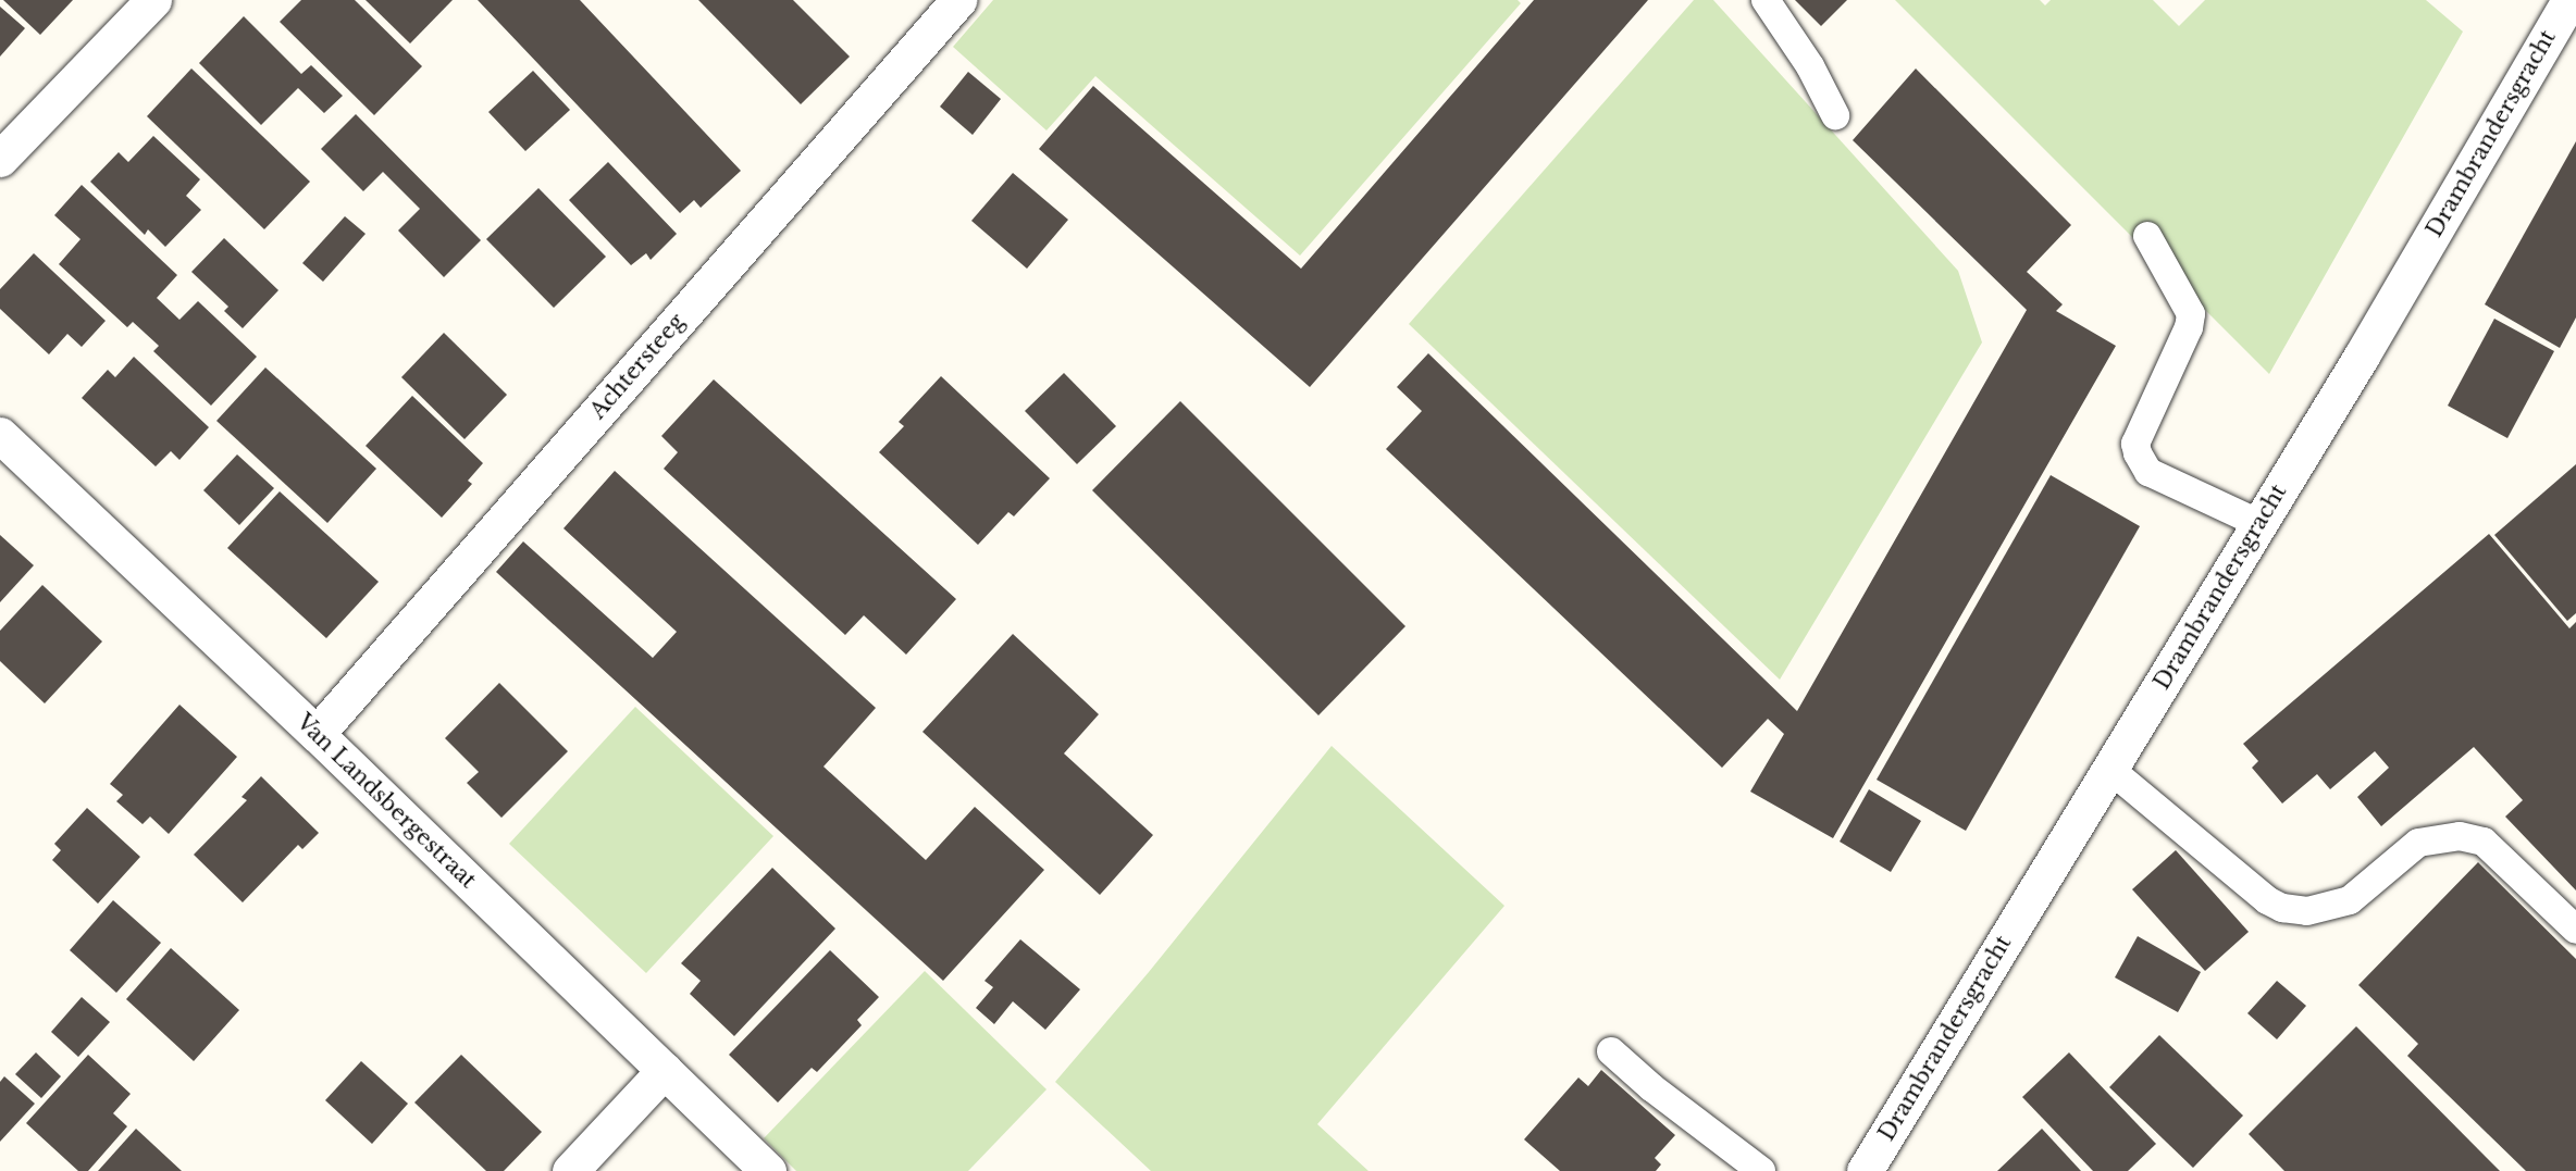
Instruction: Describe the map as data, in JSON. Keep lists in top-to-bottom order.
{
  "streets": {
    "street": ["Drambrandersgracht", "Achtersteeg", "Van Landsbergestraat"]
  },
  "crossings": [
    ["Achtersteeg", "Van Landsbergestraat"]
  ]
}
